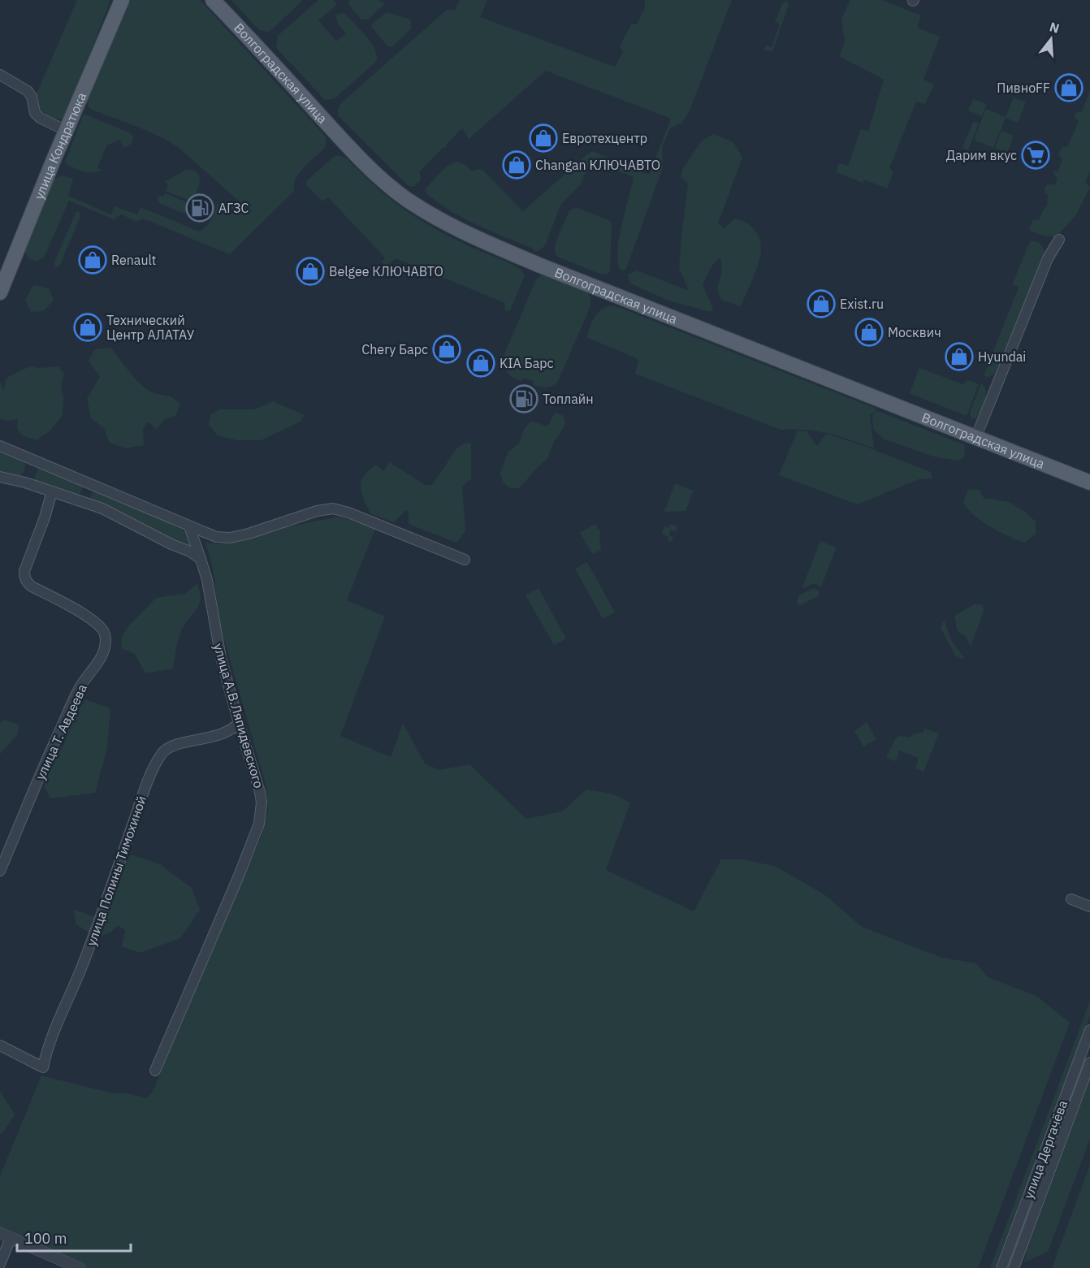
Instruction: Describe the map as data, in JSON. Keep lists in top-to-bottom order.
{
  "streets": {
    "main road": ["Волгоградская улица", "улица Кондратюка"],
    "street": [
      "улица А.В.Ляпидевского",
      "улица Т. Авдеева",
      "улица Полины Тимохиной",
      "улица Дергачёва"
    ]
  },
  "crossings": [
    ["улица А.В.Ляпидевского", "улица Полины Тимохиной"]
  ],
  "places": {
    "shop": [
      "ПивноFF",
      "Евротехцентр",
      "Changan КЛЮЧАВТО",
      "Renault",
      "Belgee КЛЮЧАВТО",
      "Exist.ru",
      "Технический Центр АЛАТАУ",
      "Москвич",
      "Chery Барс",
      "Hyundai",
      "KIA Барс"
    ],
    "supermarket": ["Дарим вкус"],
    "fuel station": ["АГЗС", "Топлайн"]
  },
  "scale_bar": "100 m",
  "north": "top"
}
